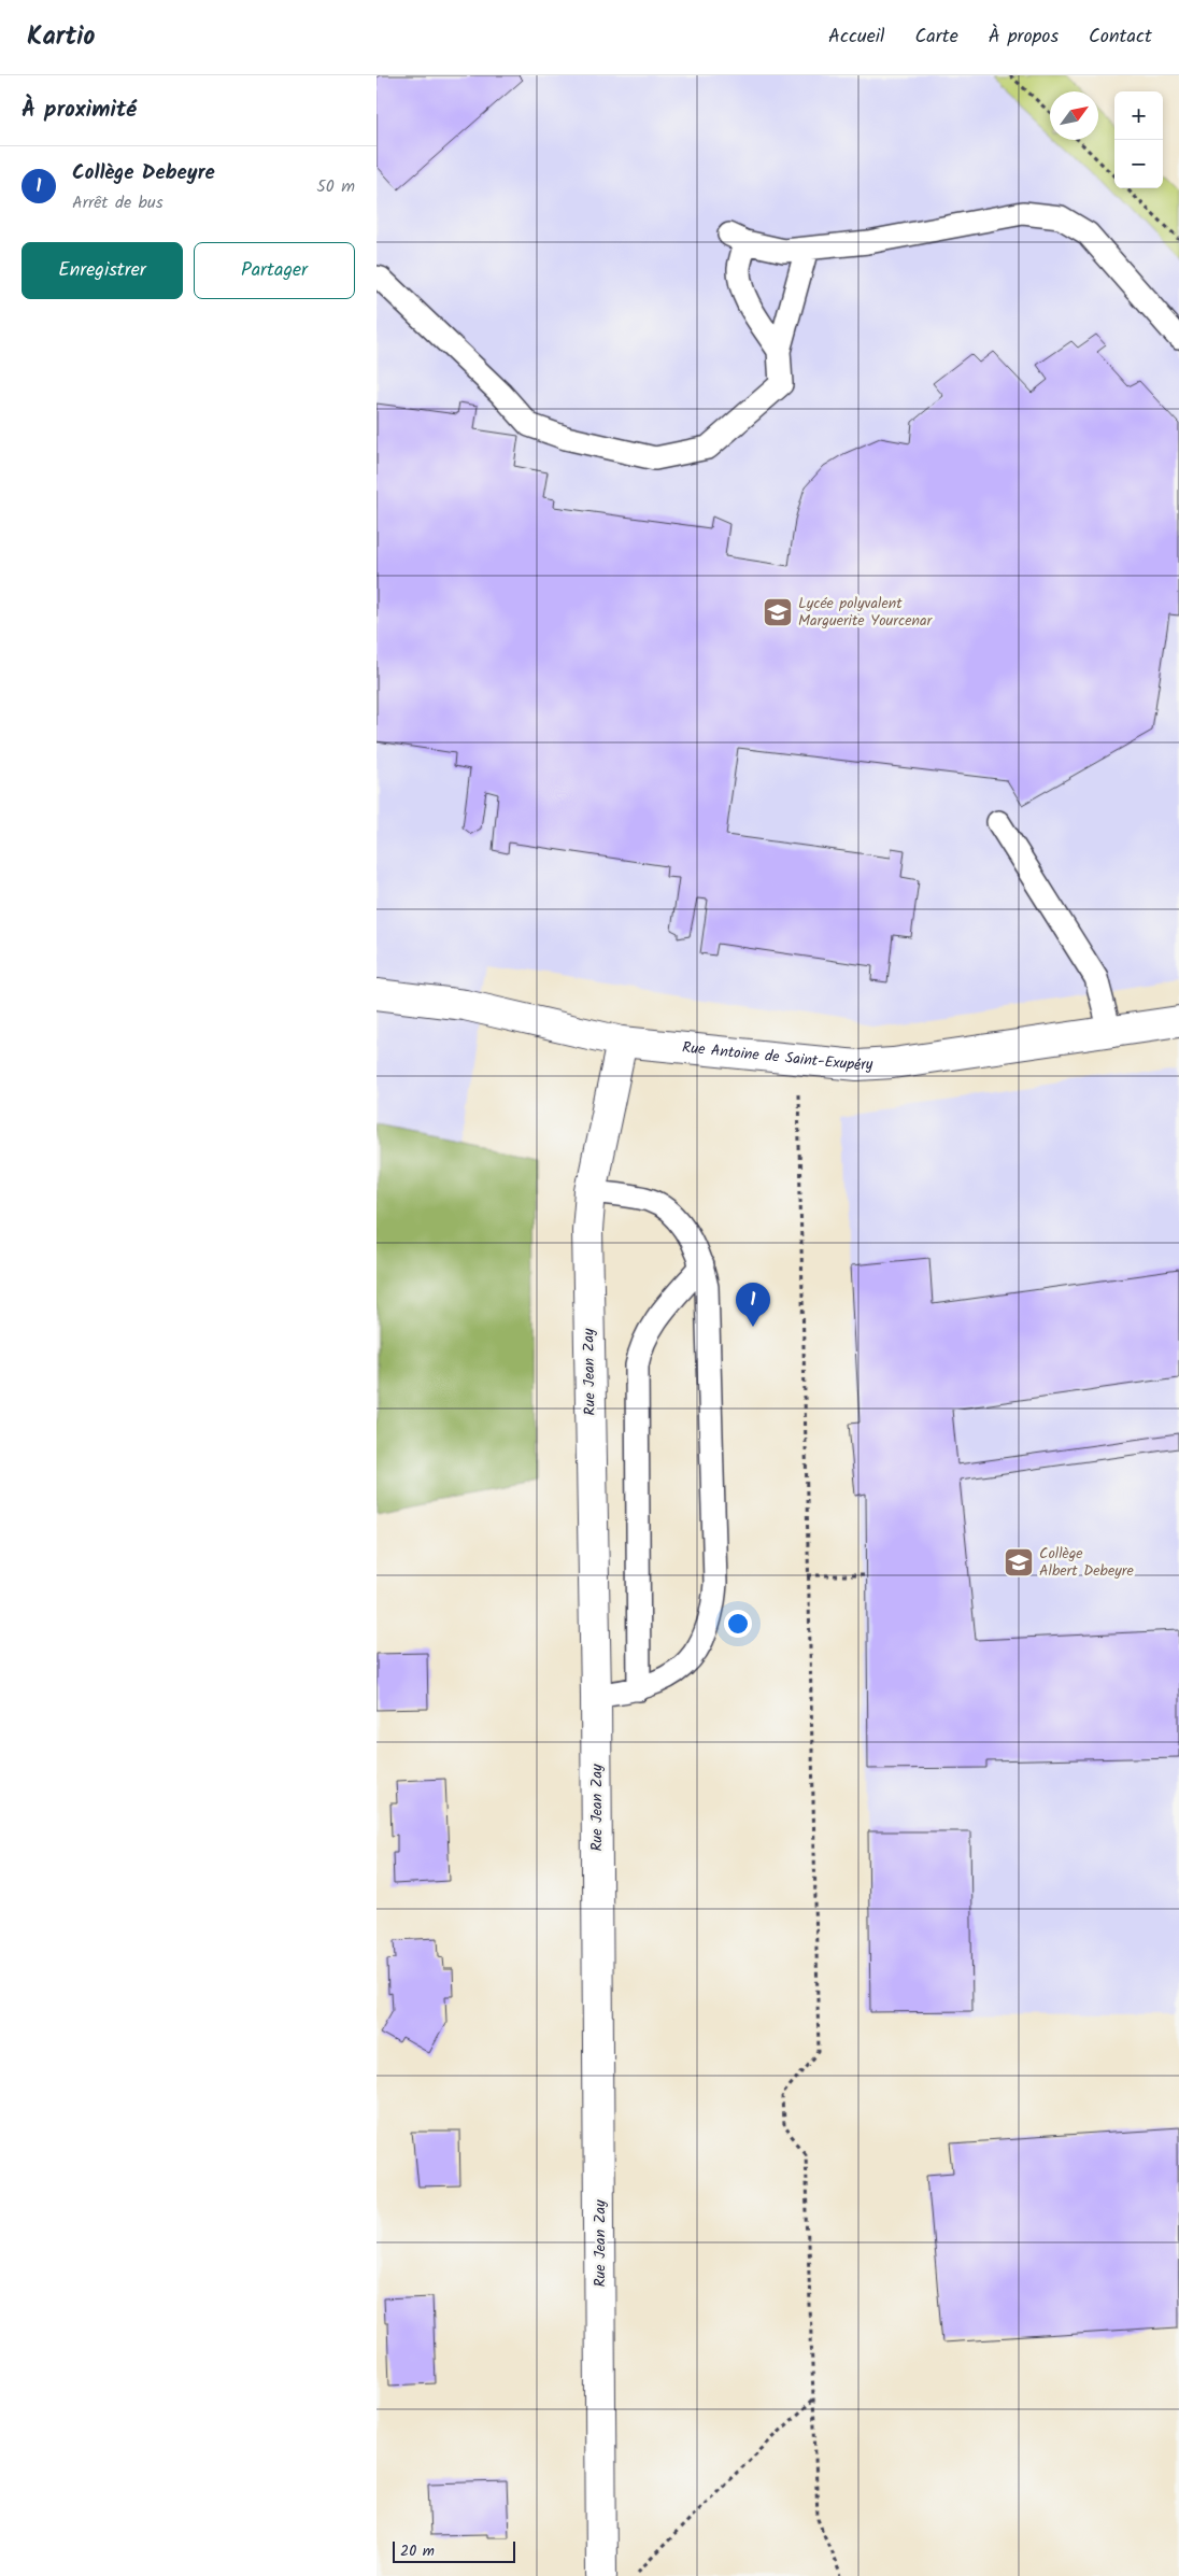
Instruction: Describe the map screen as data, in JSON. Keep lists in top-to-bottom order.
{
  "streets": {
    "street": ["Rue Antoine de Saint-Exupéry", "Rue Jean Zay"]
  },
  "crossings": [
    ["Rue Antoine de Saint-Exupéry", "Rue Jean Zay"]
  ],
  "places": {
    "school or university": ["Lycée polyvalent Marguerite Yourcenar", "Collège Albert Debeyre"]
  },
  "scale_bar": "20 m",
  "north": "top right",
  "page": {
    "header": "Kartio",
    "nav": [
      "Accueil",
      "Carte",
      "À propos",
      "Contact"
    ],
    "heading": "À proximité",
    "map_buttons": ["+", "−"],
    "list": [
      {
        "mark": "1",
        "name": "Collège Debeyre",
        "note": "Arrêt de bus",
        "value": "50 m"
      }
    ],
    "buttons": ["Enregistrer", "Partager"],
    "pins": "1",
    "scale": "20 m"
  }
}
